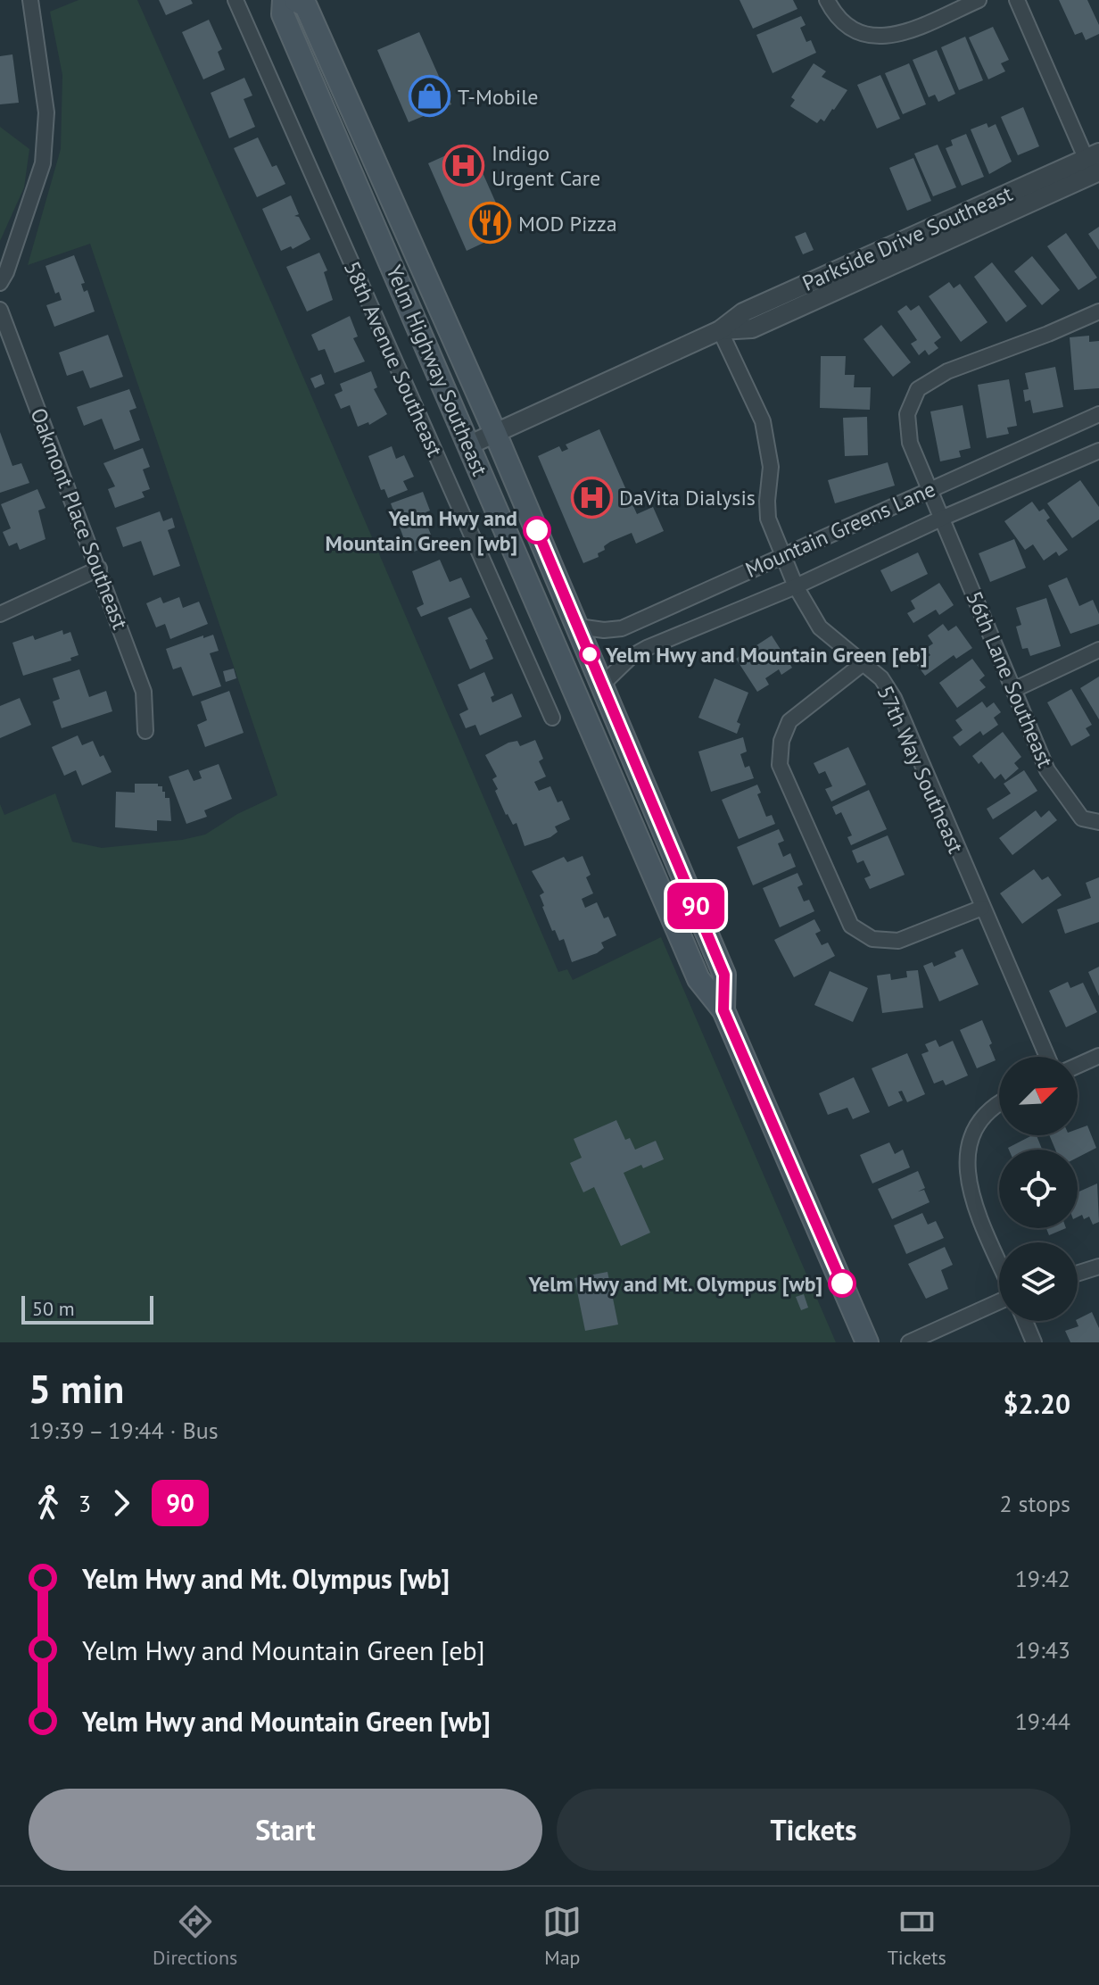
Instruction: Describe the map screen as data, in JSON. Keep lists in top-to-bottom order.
{
  "streets": {
    "main road": ["Yelm Highway Southeast"],
    "street": [
      "Parkside Drive Southeast",
      "58th Avenue Southeast",
      "Oakmont Place Southeast",
      "Mountain Greens Lane",
      "56th Lane Southeast",
      "57th Way Southeast"
    ]
  },
  "crossings": [
    ["Parkside Drive Southeast", "Yelm Highway Southeast"],
    ["Parkside Drive Southeast", "57th Way Southeast"],
    ["Yelm Highway Southeast", "Mountain Greens Lane"],
    ["Mountain Greens Lane", "56th Lane Southeast"],
    ["Mountain Greens Lane", "57th Way Southeast"]
  ],
  "places": {
    "shop": ["T-Mobile"],
    "hospital": ["Indigo Urgent Care", "DaVita Dialysis"],
    "restaurant": ["MOD Pizza"],
    "other": ["Yelm Hwy and Mountain Green [wb]", "Yelm Hwy and Mountain Green [eb]", "Yelm Hwy and Mt. Olympus [wb]"]
  },
  "lines": ["bus line 90"],
  "scale_bar": "50 m",
  "north": "top right",
  "page": {
    "on_map": "90",
    "scale": "50 m",
    "heading": ["5 min", "19:39 – 19:44 · Bus", "$2.20"],
    "legs": ["3", "90", "2 stops"],
    "list": [
      {
        "name": "Yelm Hwy and Mt. Olympus [wb]",
        "value": "19:42"
      },
      {
        "name": "Yelm Hwy and Mountain Green [eb]",
        "value": "19:43"
      },
      {
        "name": "Yelm Hwy and Mountain Green [wb]",
        "value": "19:44"
      }
    ],
    "buttons": ["Start", "Tickets"],
    "tabs": ["Directions", "Map", "Tickets"]
  }
}
